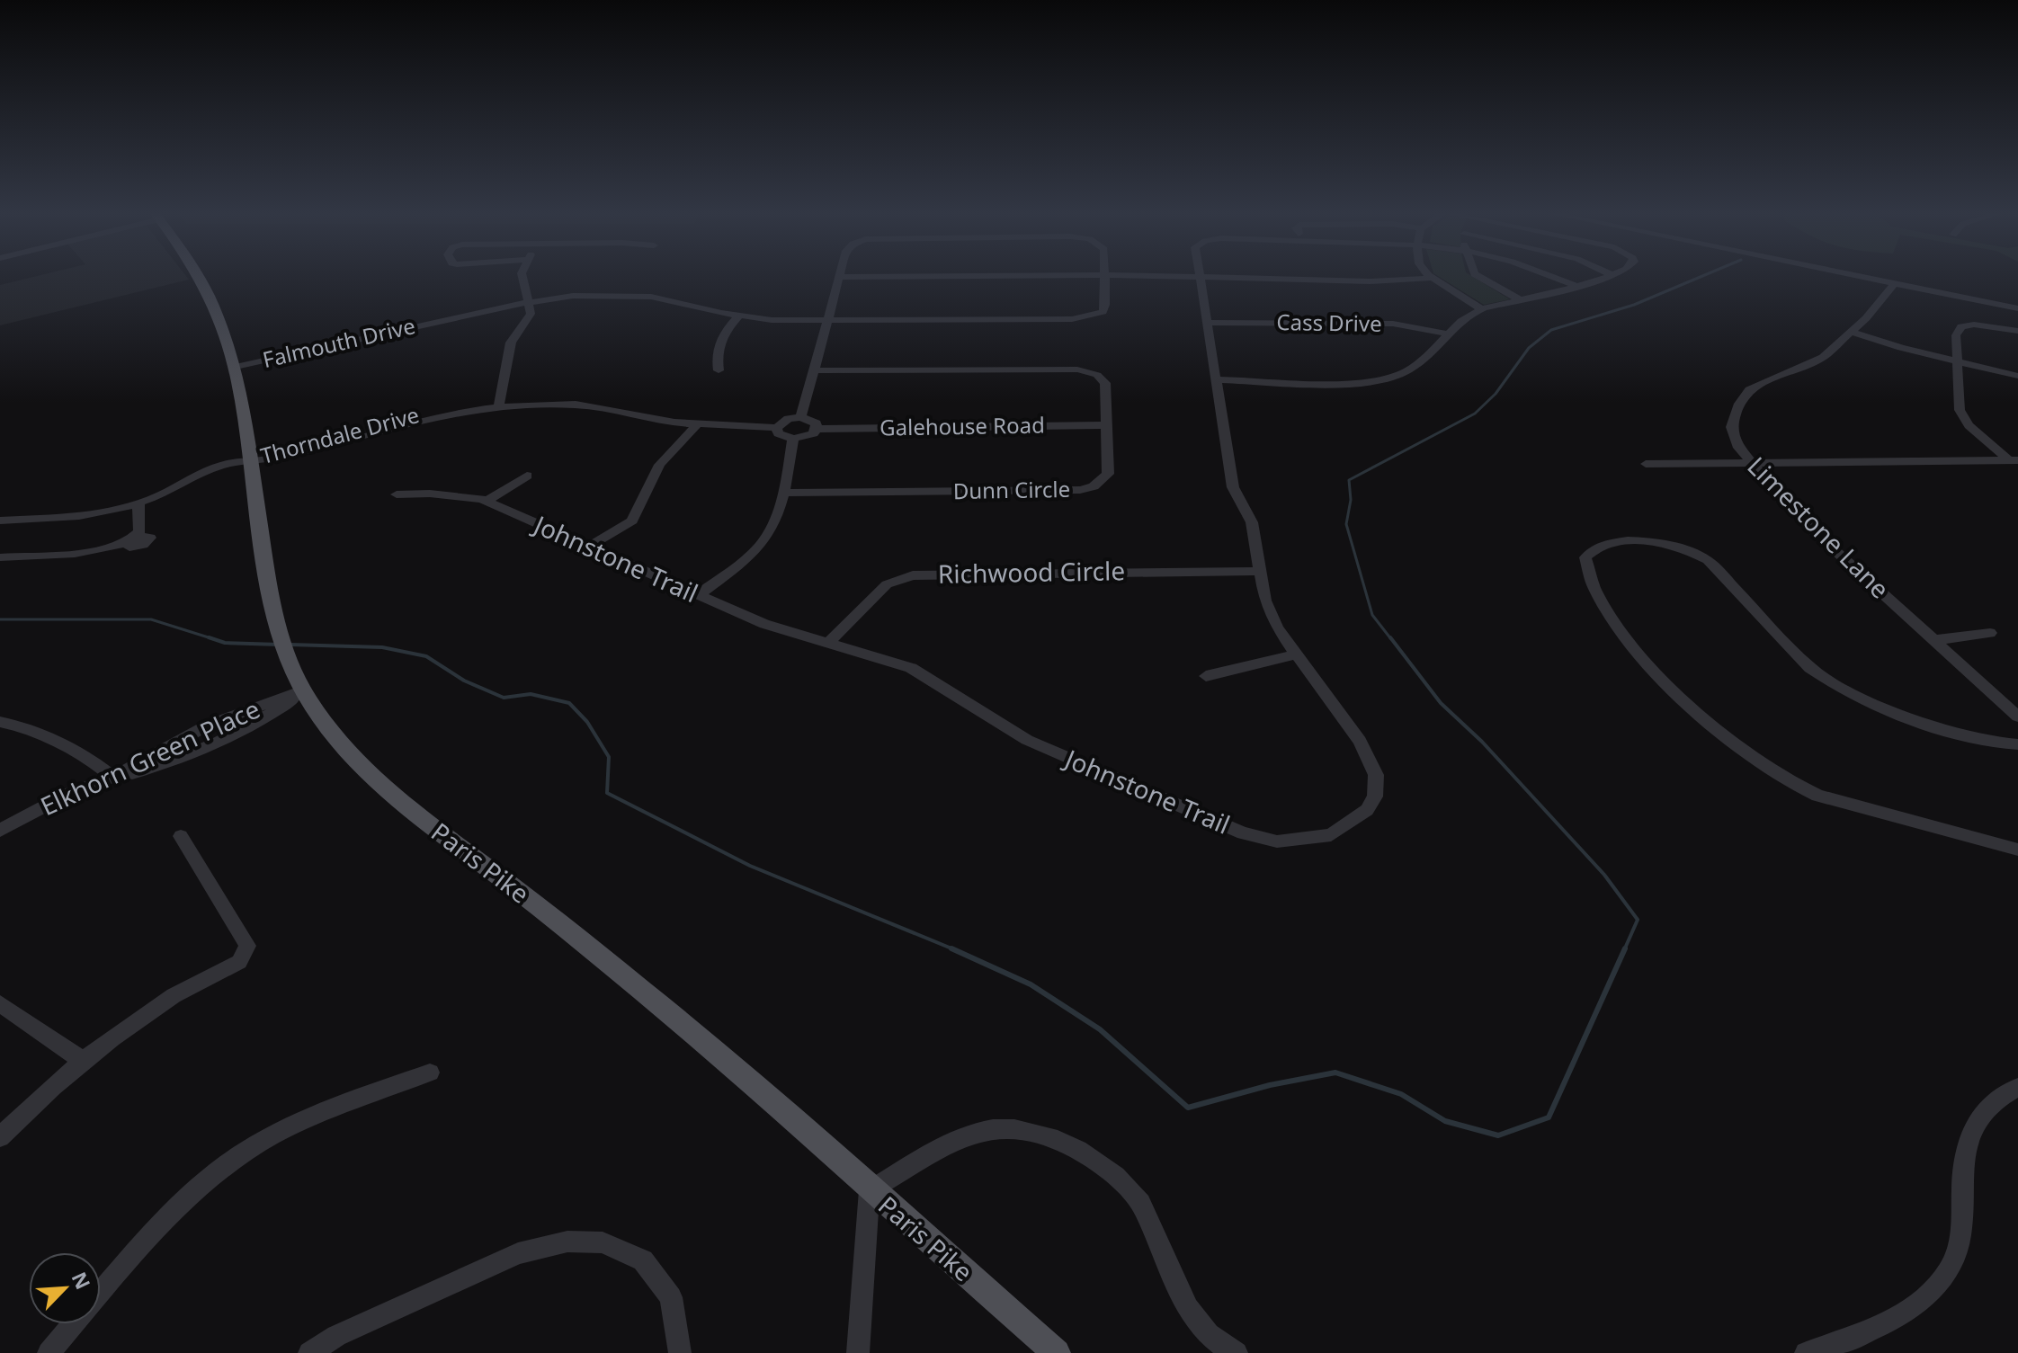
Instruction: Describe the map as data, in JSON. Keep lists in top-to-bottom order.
{
  "streets": {
    "main road": ["Paris Pike"],
    "street": [
      "Cass Drive",
      "Falmouth Drive",
      "Galehouse Road",
      "Thorndale Drive",
      "Dunn Circle",
      "Limestone Lane",
      "Johnstone Trail",
      "Richwood Circle",
      "Elkhorn Green Place"
    ]
  },
  "crossings": [
    ["Cass Drive", "Johnstone Trail"],
    ["Falmouth Drive", "Paris Pike"],
    ["Galehouse Road", "Dunn Circle"],
    ["Thorndale Drive", "Paris Pike"],
    ["Johnstone Trail", "Richwood Circle"],
    ["Elkhorn Green Place", "Paris Pike"]
  ],
  "north": "top right"
}
